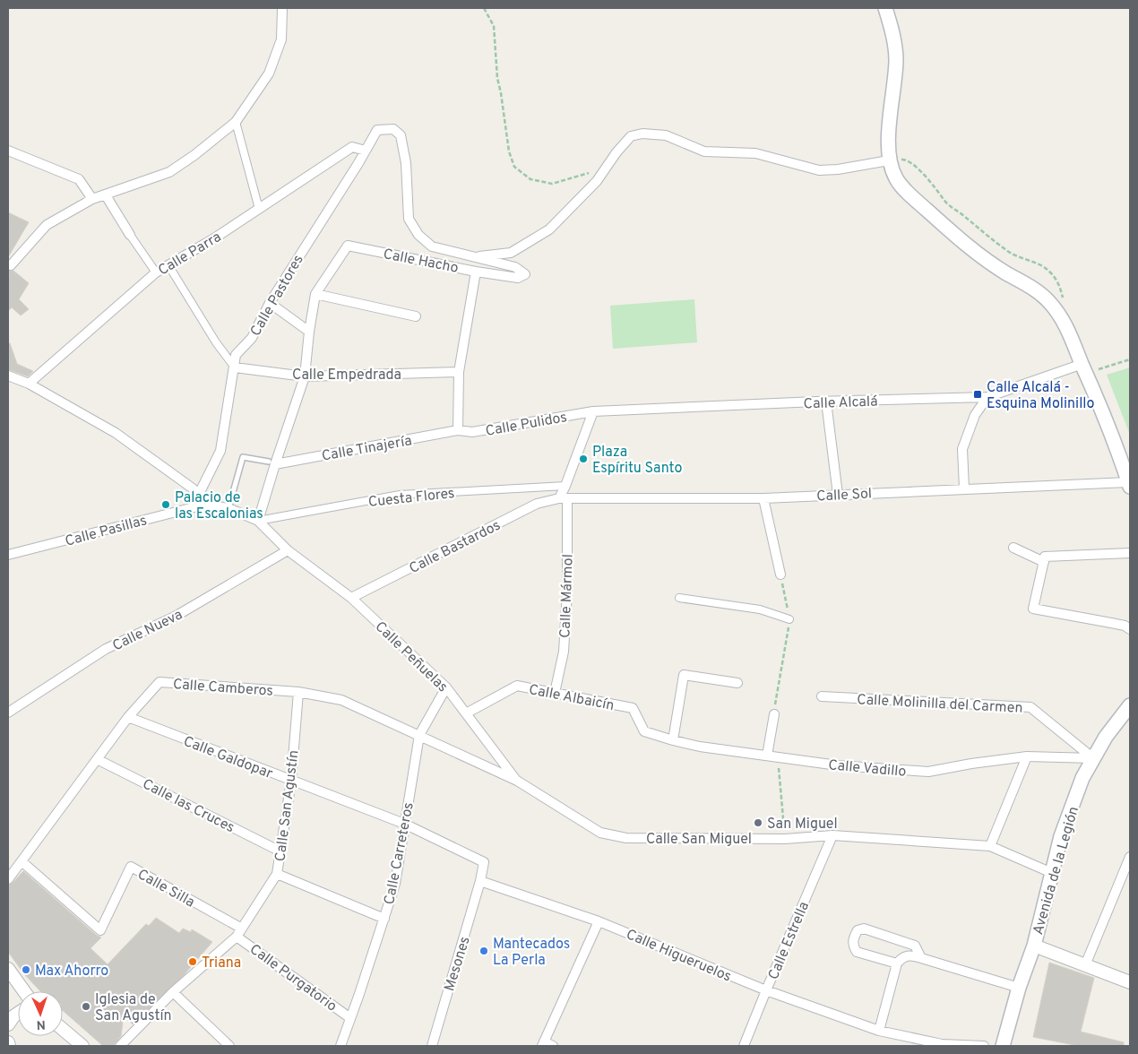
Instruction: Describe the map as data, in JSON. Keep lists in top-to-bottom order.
{
  "streets": {
    "main road": ["Avenida de la Legión"],
    "street": [
      "Calle Parra",
      "Calle Hacho",
      "Calle Pastores",
      "Calle Empedrada",
      "Calle Alcalá",
      "Calle Pulidos",
      "Calle Tinajería",
      "Calle Sol",
      "Cuesta Flores",
      "Calle Pasillas",
      "Calle Bastardos",
      "Calle Mármol",
      "Calle Nueva",
      "Calle Peñuelas",
      "Calle Camberos",
      "Calle Albaicín",
      "Calle Molinilla del Carmen",
      "Calle Galdopar",
      "Calle Vadillo",
      "Calle las Cruces",
      "Calle San Agustín",
      "Calle San Miguel",
      "Calle Carreteros",
      "Calle Silla",
      "Calle Estrella",
      "Calle Higueruelos",
      "Mesones",
      "Calle Purgatorio"
    ]
  },
  "crossings": [
    ["Calle Parra", "Calle Pastores"],
    ["Calle Hacho", "Calle Empedrada"],
    ["Calle Hacho", "Calle Pulidos"],
    ["Calle Hacho", "Calle Tinajería"],
    ["Calle Hacho", "Cuesta Flores"],
    ["Calle Hacho", "Calle Peñuelas"],
    ["Calle Pastores", "Calle Empedrada"],
    ["Calle Alcalá", "Calle Pulidos"],
    ["Calle Pulidos", "Calle Tinajería"],
    ["Calle Sol", "Calle Bastardos"],
    ["Calle Sol", "Calle Mármol"],
    ["Cuesta Flores", "Calle Peñuelas"],
    ["Calle Bastardos", "Calle Mármol"],
    ["Calle Bastardos", "Calle Peñuelas"],
    ["Calle Mármol", "Calle Albaicín"],
    ["Calle Nueva", "Calle Peñuelas"],
    ["Calle Peñuelas", "Calle Camberos"],
    ["Calle Peñuelas", "Calle Albaicín"],
    ["Calle Peñuelas", "Calle San Miguel"],
    ["Calle Peñuelas", "Calle Carreteros"],
    ["Calle Camberos", "Calle Galdopar"],
    ["Calle Camberos", "Calle las Cruces"],
    ["Calle Camberos", "Calle San Agustín"],
    ["Calle Camberos", "Calle San Miguel"],
    ["Calle Camberos", "Calle Carreteros"],
    ["Calle Camberos", "Calle Silla"],
    ["Calle Albaicín", "Calle Vadillo"],
    ["Calle Molinilla del Carmen", "Calle Vadillo"],
    ["Calle Molinilla del Carmen", "Avenida de la Legión"],
    ["Calle Galdopar", "Calle San Agustín"],
    ["Calle Galdopar", "Calle Carreteros"],
    ["Calle Vadillo", "Avenida de la Legión"],
    ["Calle las Cruces", "Calle San Agustín"],
    ["Calle San Agustín", "Calle Silla"],
    ["Calle San Agustín", "Calle Purgatorio"],
    ["Calle San Miguel", "Avenida de la Legión"],
    ["Calle San Miguel", "Calle Estrella"],
    ["Calle Carreteros", "Calle Purgatorio"],
    ["Calle Silla", "Calle Purgatorio"],
    ["Calle Estrella", "Calle Higueruelos"],
    ["Calle Higueruelos", "Mesones"]
  ],
  "places": {
    "transit": ["Calle Alcalá - Esquina Molinillo"],
    "other": [
      "Plaza Espíritu Santo",
      "Palacio de las Escalonias",
      "San Miguel",
      "Mantecados La Perla",
      "Triana",
      "Max Ahorro",
      "Iglesia de San Agustín"
    ]
  },
  "north": "bottom"
}
